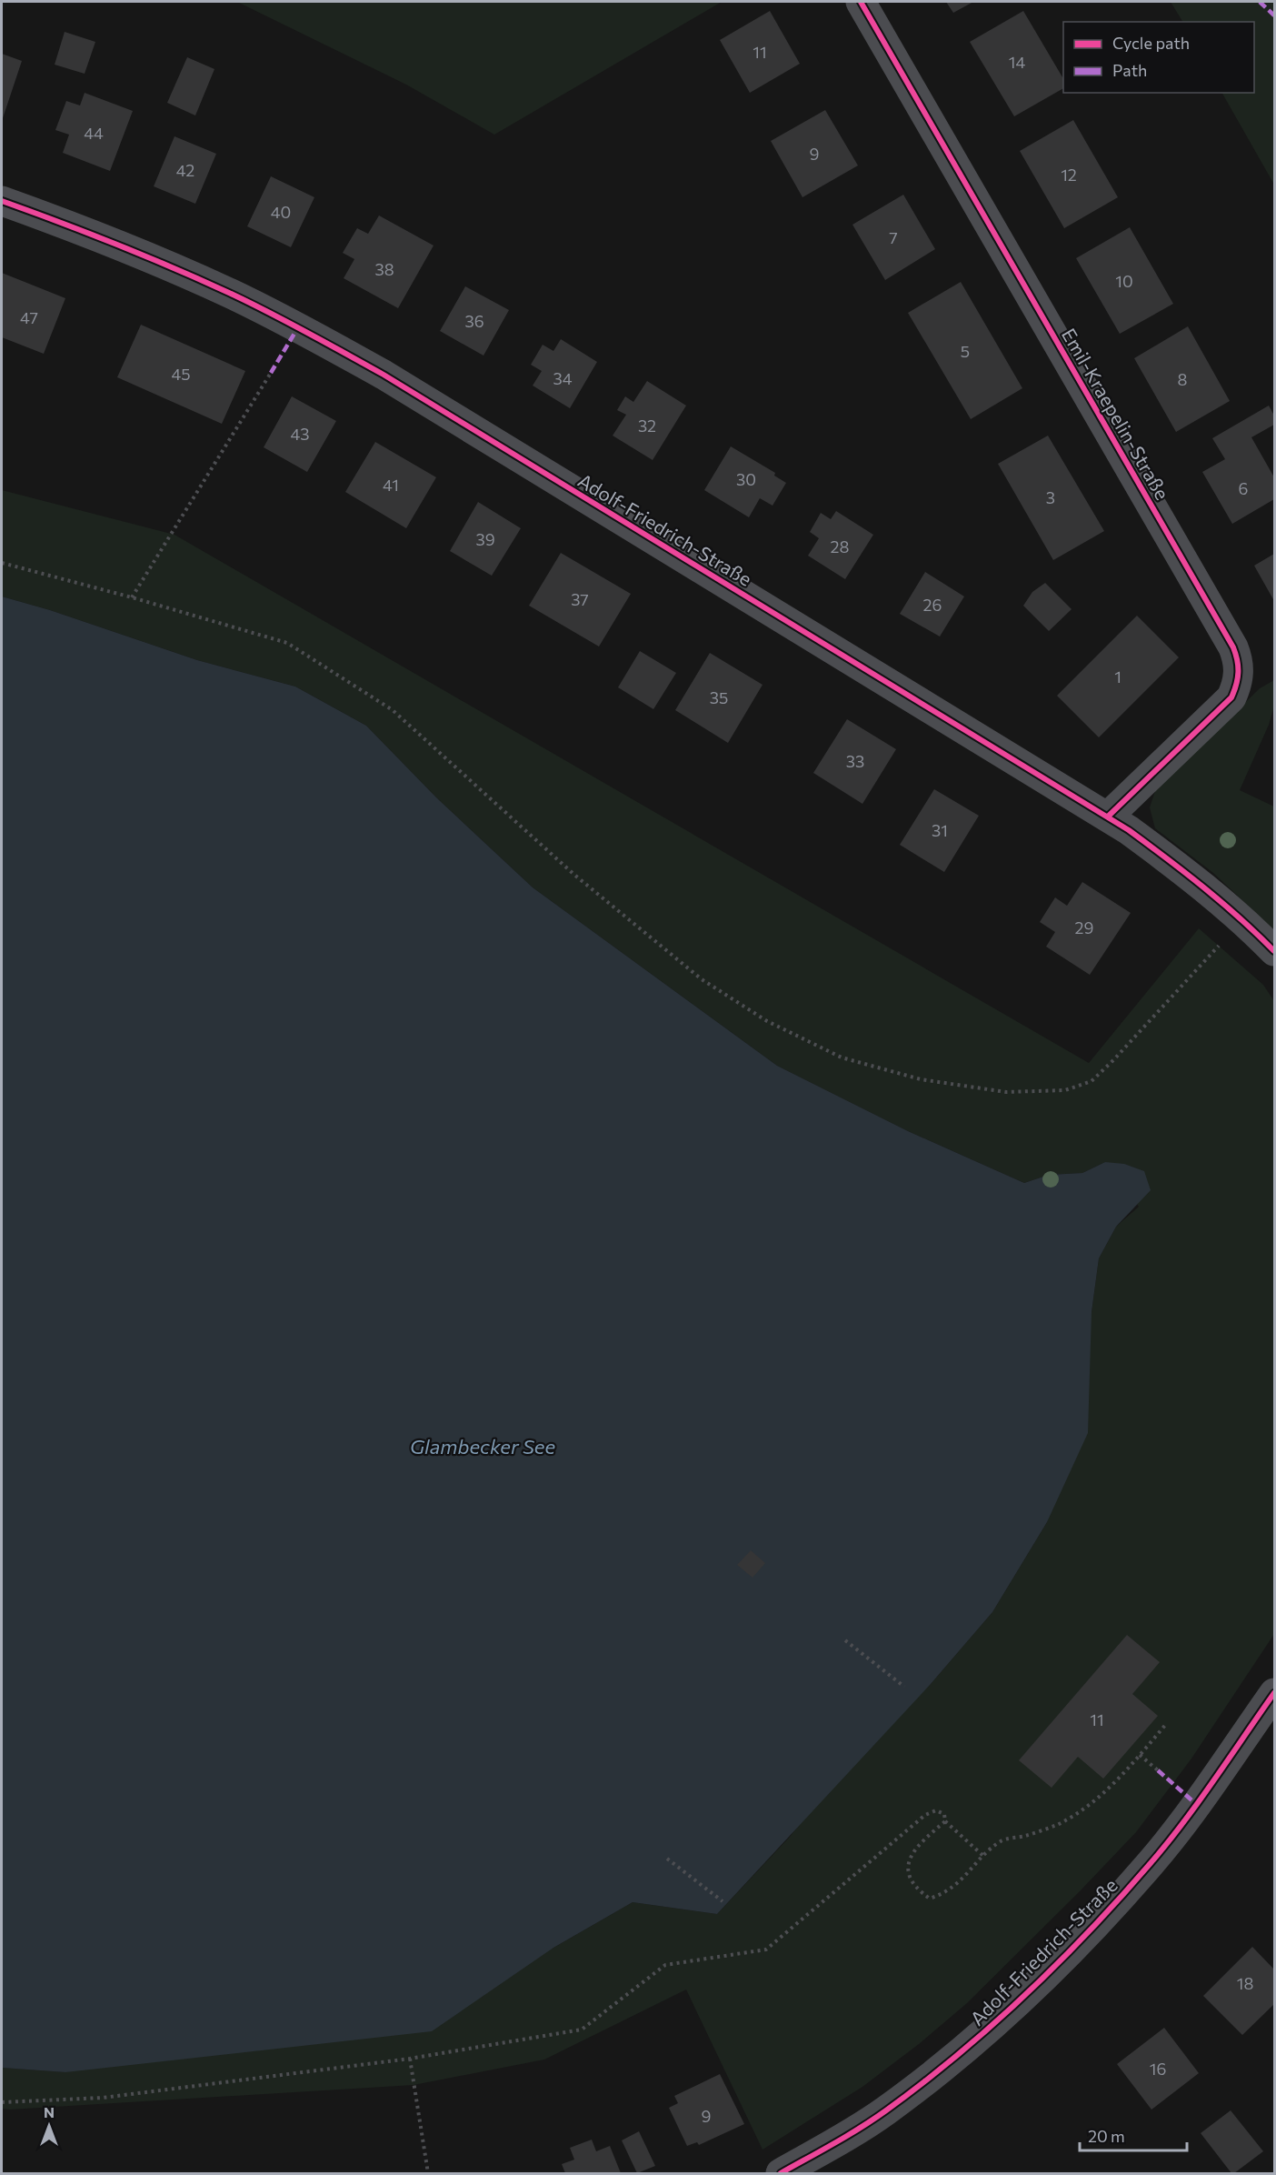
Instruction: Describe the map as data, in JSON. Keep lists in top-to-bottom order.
{
  "streets": {
    "street": ["Emil-Kraepelin-Straße", "Adolf-Friedrich-Straße"]
  },
  "crossings": [
    ["Emil-Kraepelin-Straße", "Adolf-Friedrich-Straße"]
  ],
  "water": ["Glambecker See"],
  "house_numbers": [
    "11",
    "14",
    "44",
    "9",
    "42",
    "12",
    "40",
    "7",
    "38",
    "10",
    "47",
    "36",
    "5",
    "45",
    "34",
    "8",
    "32",
    "43",
    "30",
    "41",
    "6",
    "3",
    "39",
    "28",
    "37",
    "26",
    "1",
    "35",
    "33",
    "31",
    "29",
    "11",
    "18",
    "16",
    "9"
  ],
  "legend": ["Cycle path", "Path"],
  "scale_bar": "20 m",
  "north": "top"
}
